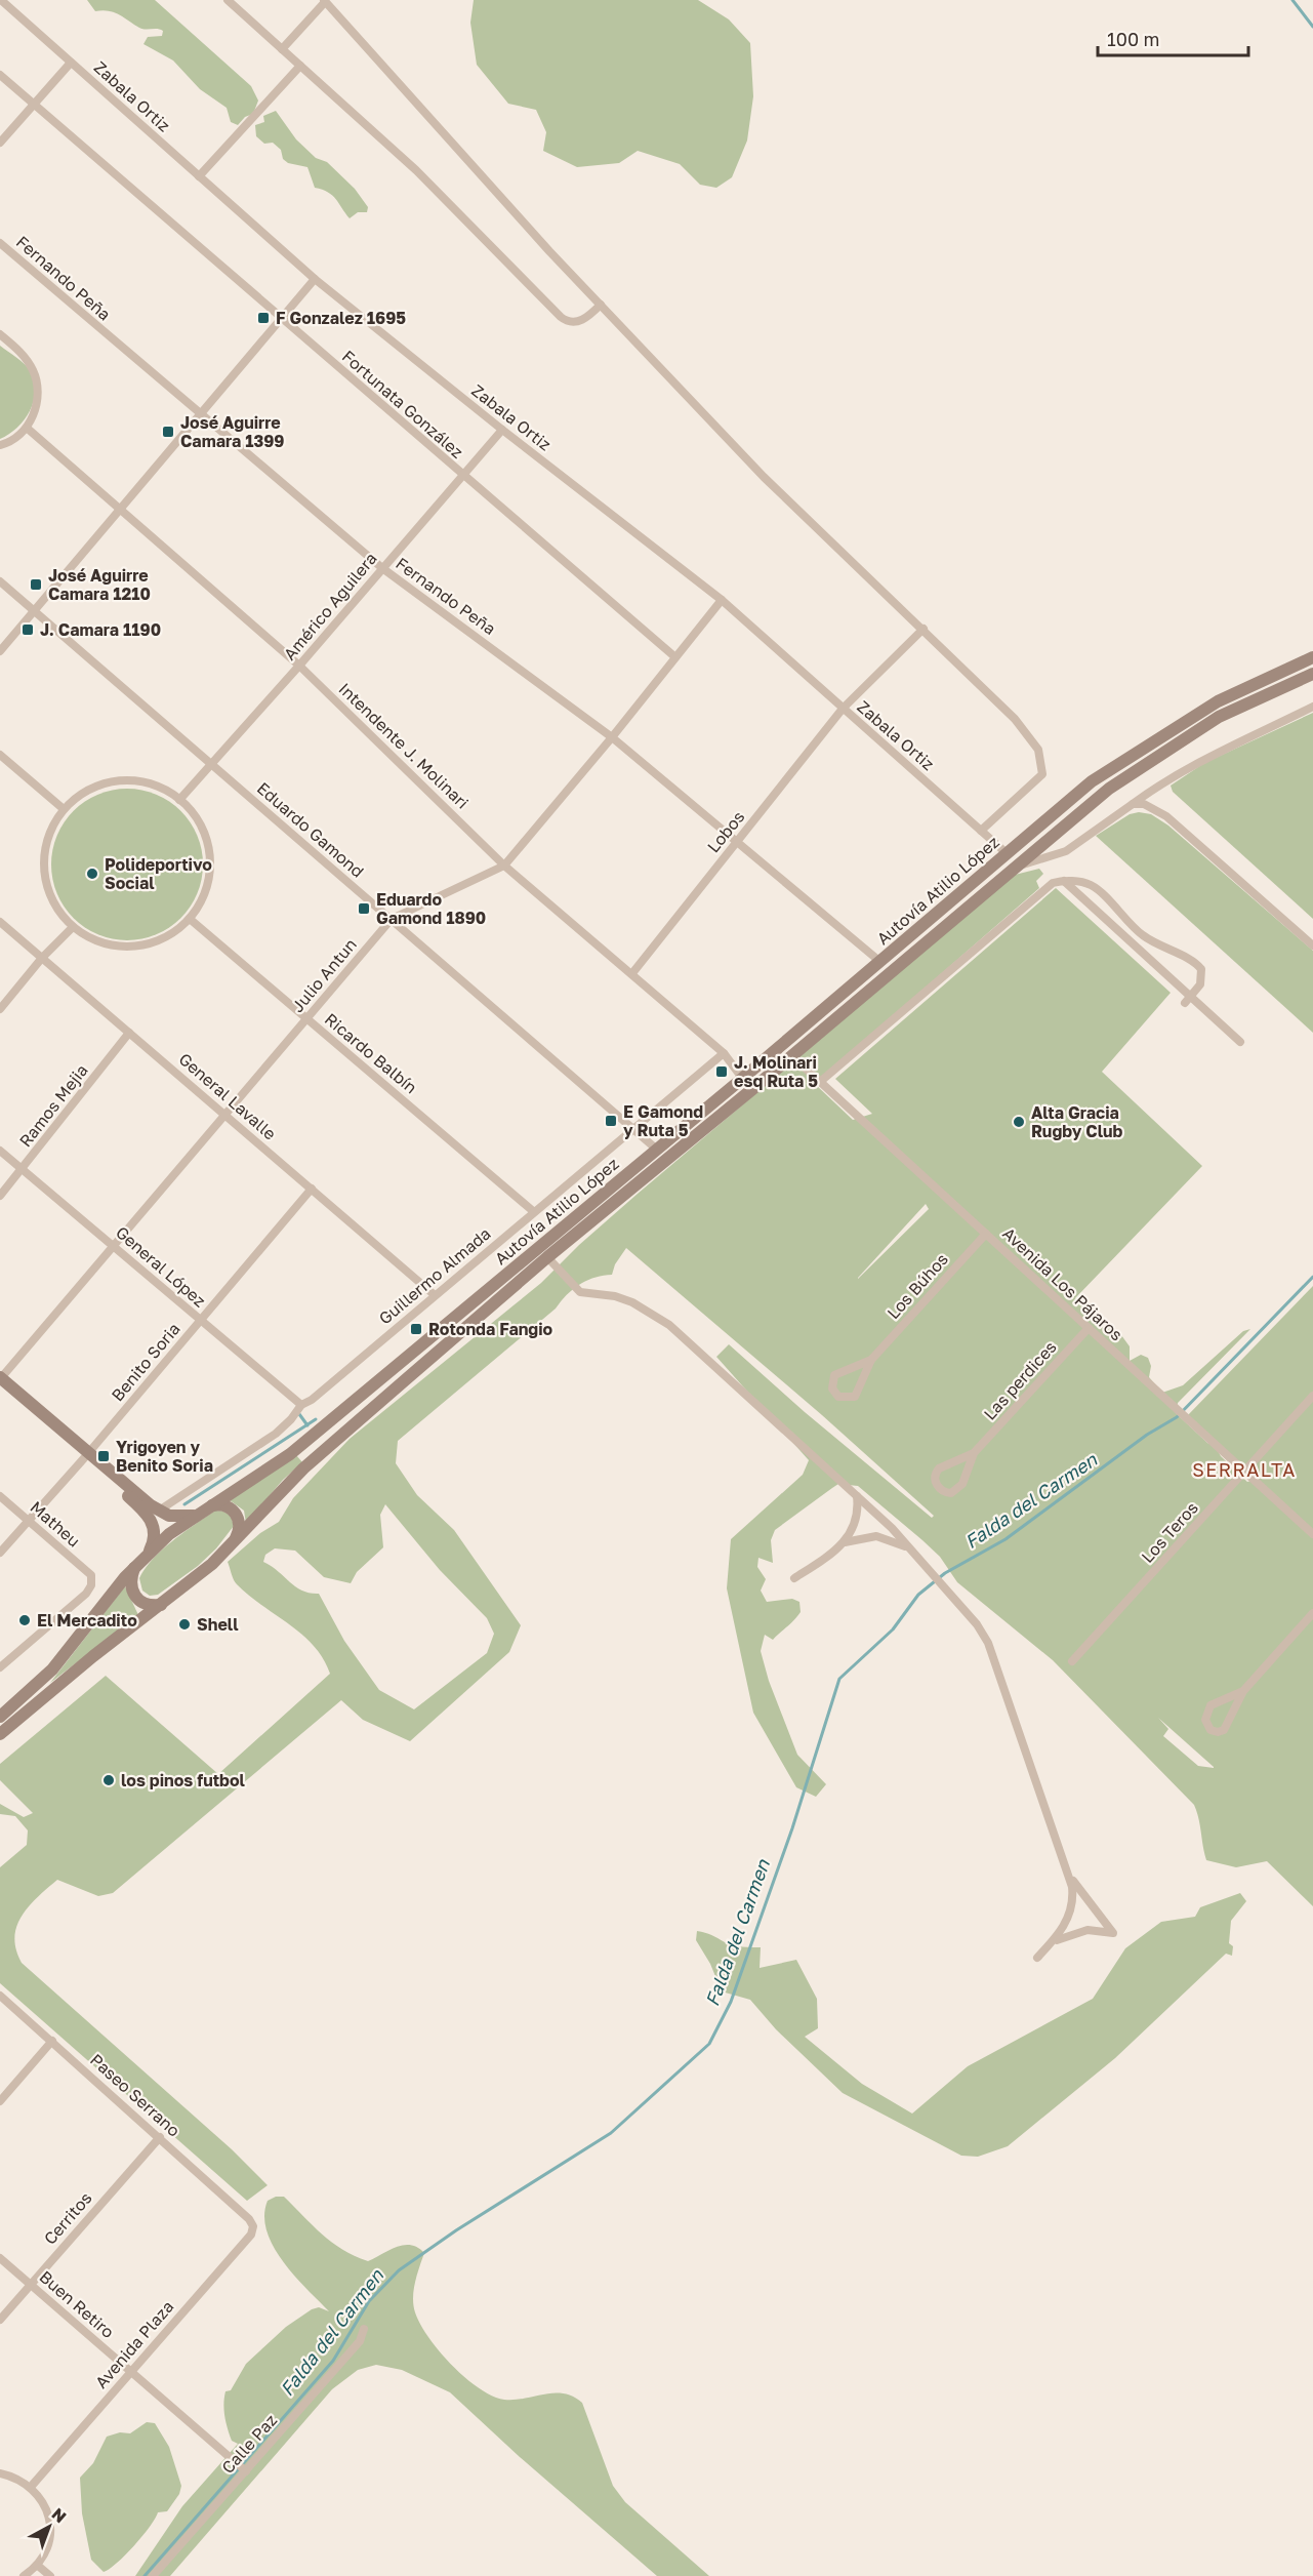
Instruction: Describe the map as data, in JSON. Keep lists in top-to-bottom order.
{
  "streets": {
    "main road": ["Autovía Atilio López"],
    "street": [
      "Zabala Ortiz",
      "Fernando Peña",
      "Fortunata González",
      "Américo Aguilera",
      "Intendente J. Molinari",
      "Eduardo Gamond",
      "Lobos",
      "Julio Antun",
      "Ricardo Balbín",
      "General Lavalle",
      "Ramos Mejia",
      "General López",
      "Guillermo Almada",
      "Avenida Los Pájaros",
      "Los Búhos",
      "Benito Soria",
      "Las perdices",
      "Matheu",
      "Los Teros",
      "Paseo Serrano",
      "Cerritos",
      "Buen Retiro",
      "Avenida Plaza",
      "Calle Paz"
    ]
  },
  "crossings": [
    ["Zabala Ortiz", "Américo Aguilera"],
    ["Zabala Ortiz", "Lobos"],
    ["Zabala Ortiz", "Autovía Atilio López"],
    ["Zabala Ortiz", "Julio Antun"],
    ["Fernando Peña", "Américo Aguilera"],
    ["Fernando Peña", "Lobos"],
    ["Fernando Peña", "Autovía Atilio López"],
    ["Fernando Peña", "Julio Antun"],
    ["Fortunata González", "Américo Aguilera"],
    ["Fortunata González", "Julio Antun"],
    ["Américo Aguilera", "Intendente J. Molinari"],
    ["Américo Aguilera", "Eduardo Gamond"],
    ["Américo Aguilera", "Ricardo Balbín"],
    ["Intendente J. Molinari", "Lobos"],
    ["Intendente J. Molinari", "Autovía Atilio López"],
    ["Intendente J. Molinari", "Julio Antun"],
    ["Intendente J. Molinari", "Guillermo Almada"],
    ["Eduardo Gamond", "Autovía Atilio López"],
    ["Eduardo Gamond", "Julio Antun"],
    ["Eduardo Gamond", "Guillermo Almada"],
    ["Autovía Atilio López", "Avenida Los Pájaros"],
    ["Julio Antun", "Ricardo Balbín"],
    ["Julio Antun", "General Lavalle"],
    ["Julio Antun", "General López"],
    ["Ricardo Balbín", "Guillermo Almada"],
    ["General Lavalle", "Ramos Mejia"],
    ["General Lavalle", "Guillermo Almada"],
    ["General Lavalle", "Benito Soria"],
    ["Ramos Mejia", "General López"],
    ["General López", "Guillermo Almada"],
    ["General López", "Benito Soria"],
    ["Avenida Los Pájaros", "Los Búhos"],
    ["Avenida Los Pájaros", "Las perdices"],
    ["Avenida Los Pájaros", "Los Teros"],
    ["Benito Soria", "Matheu"],
    ["Paseo Serrano", "Cerritos"],
    ["Paseo Serrano", "Avenida Plaza"],
    ["Cerritos", "Buen Retiro"],
    ["Buen Retiro", "Avenida Plaza"],
    ["Buen Retiro", "Calle Paz"]
  ],
  "districts": ["SERRALTA"],
  "water": ["Falda del Carmen"],
  "places": {
    "transit": [
      "F Gonzalez 1695",
      "José Aguirre Camara 1399",
      "José Aguirre Camara 1210",
      "J. Camara 1190",
      "Eduardo Gamond 1890",
      "J. Molinari esq Ruta 5",
      "E Gamond y Ruta 5",
      "Rotonda Fangio",
      "Yrigoyen y Benito Soria"
    ],
    "other": [
      "Polideportivo Social",
      "Alta Gracia Rugby Club",
      "El Mercadito",
      "Shell",
      "los pinos futbol"
    ]
  },
  "scale_bar": "100 m",
  "north": "top right"
}
